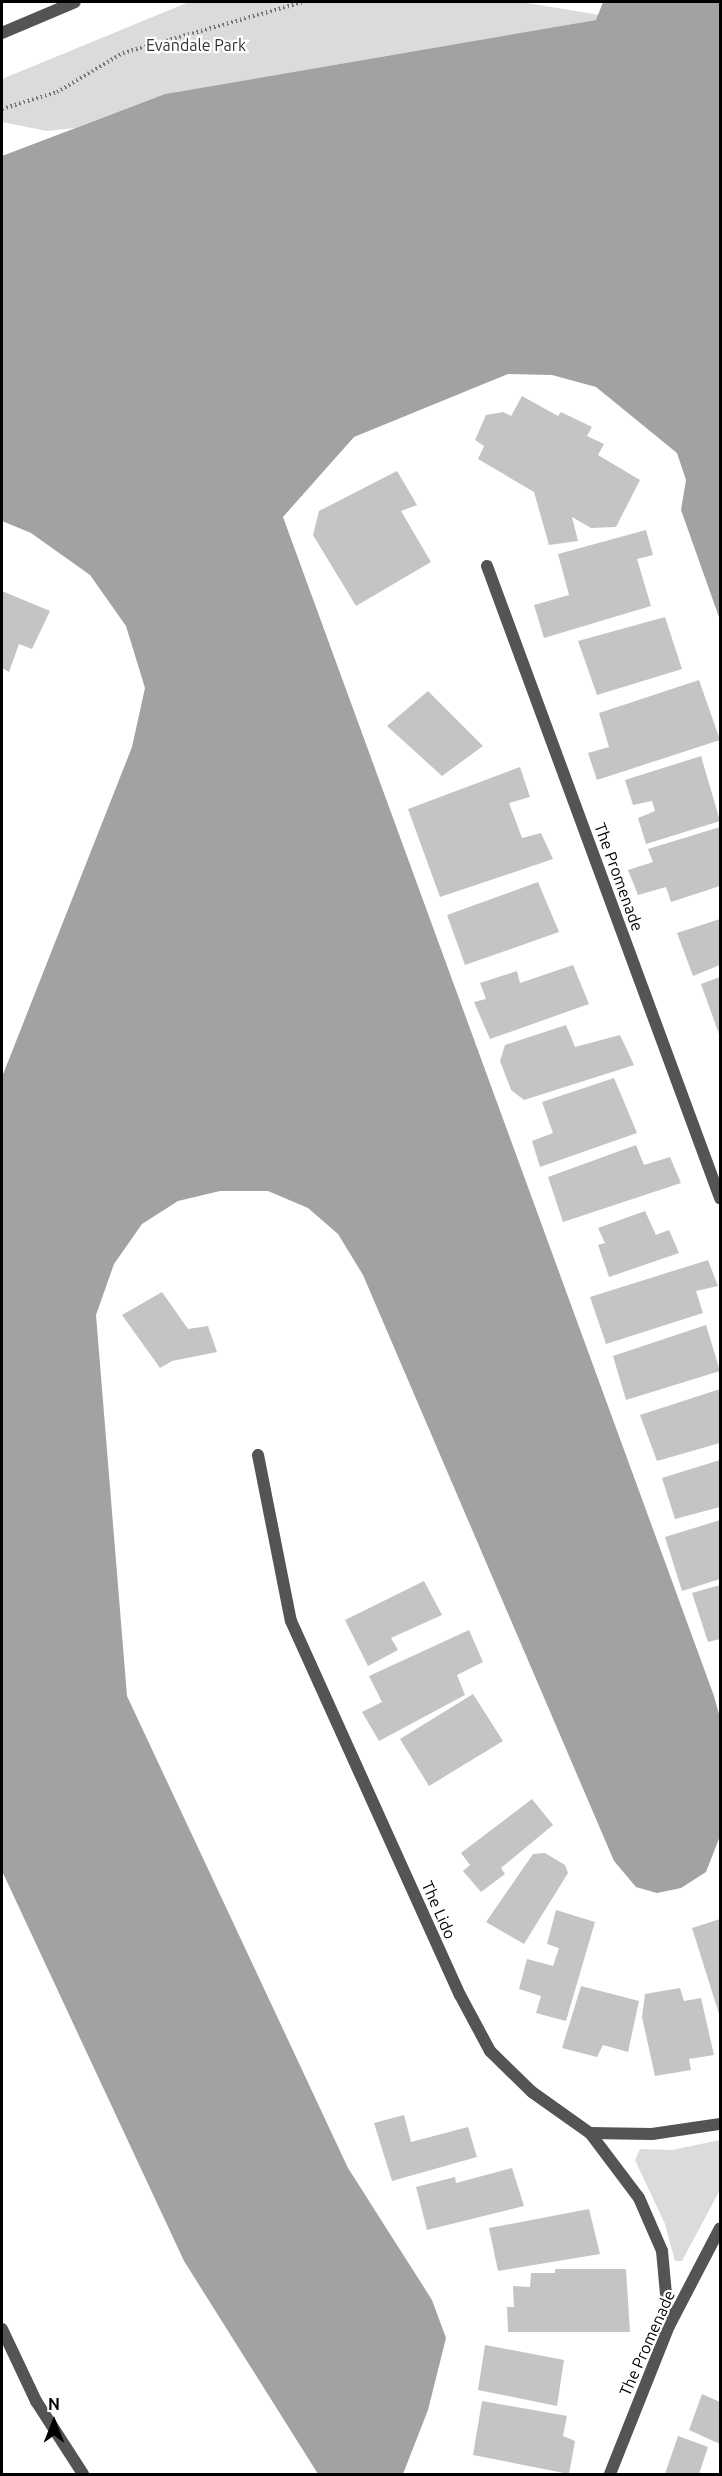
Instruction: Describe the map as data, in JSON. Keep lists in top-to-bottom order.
{
  "streets": {
    "street": ["The Promenade", "The Lido"]
  },
  "crossings": [
    ["The Promenade", "The Lido"]
  ],
  "parks": ["Evandale Park"],
  "north": "top"
}
